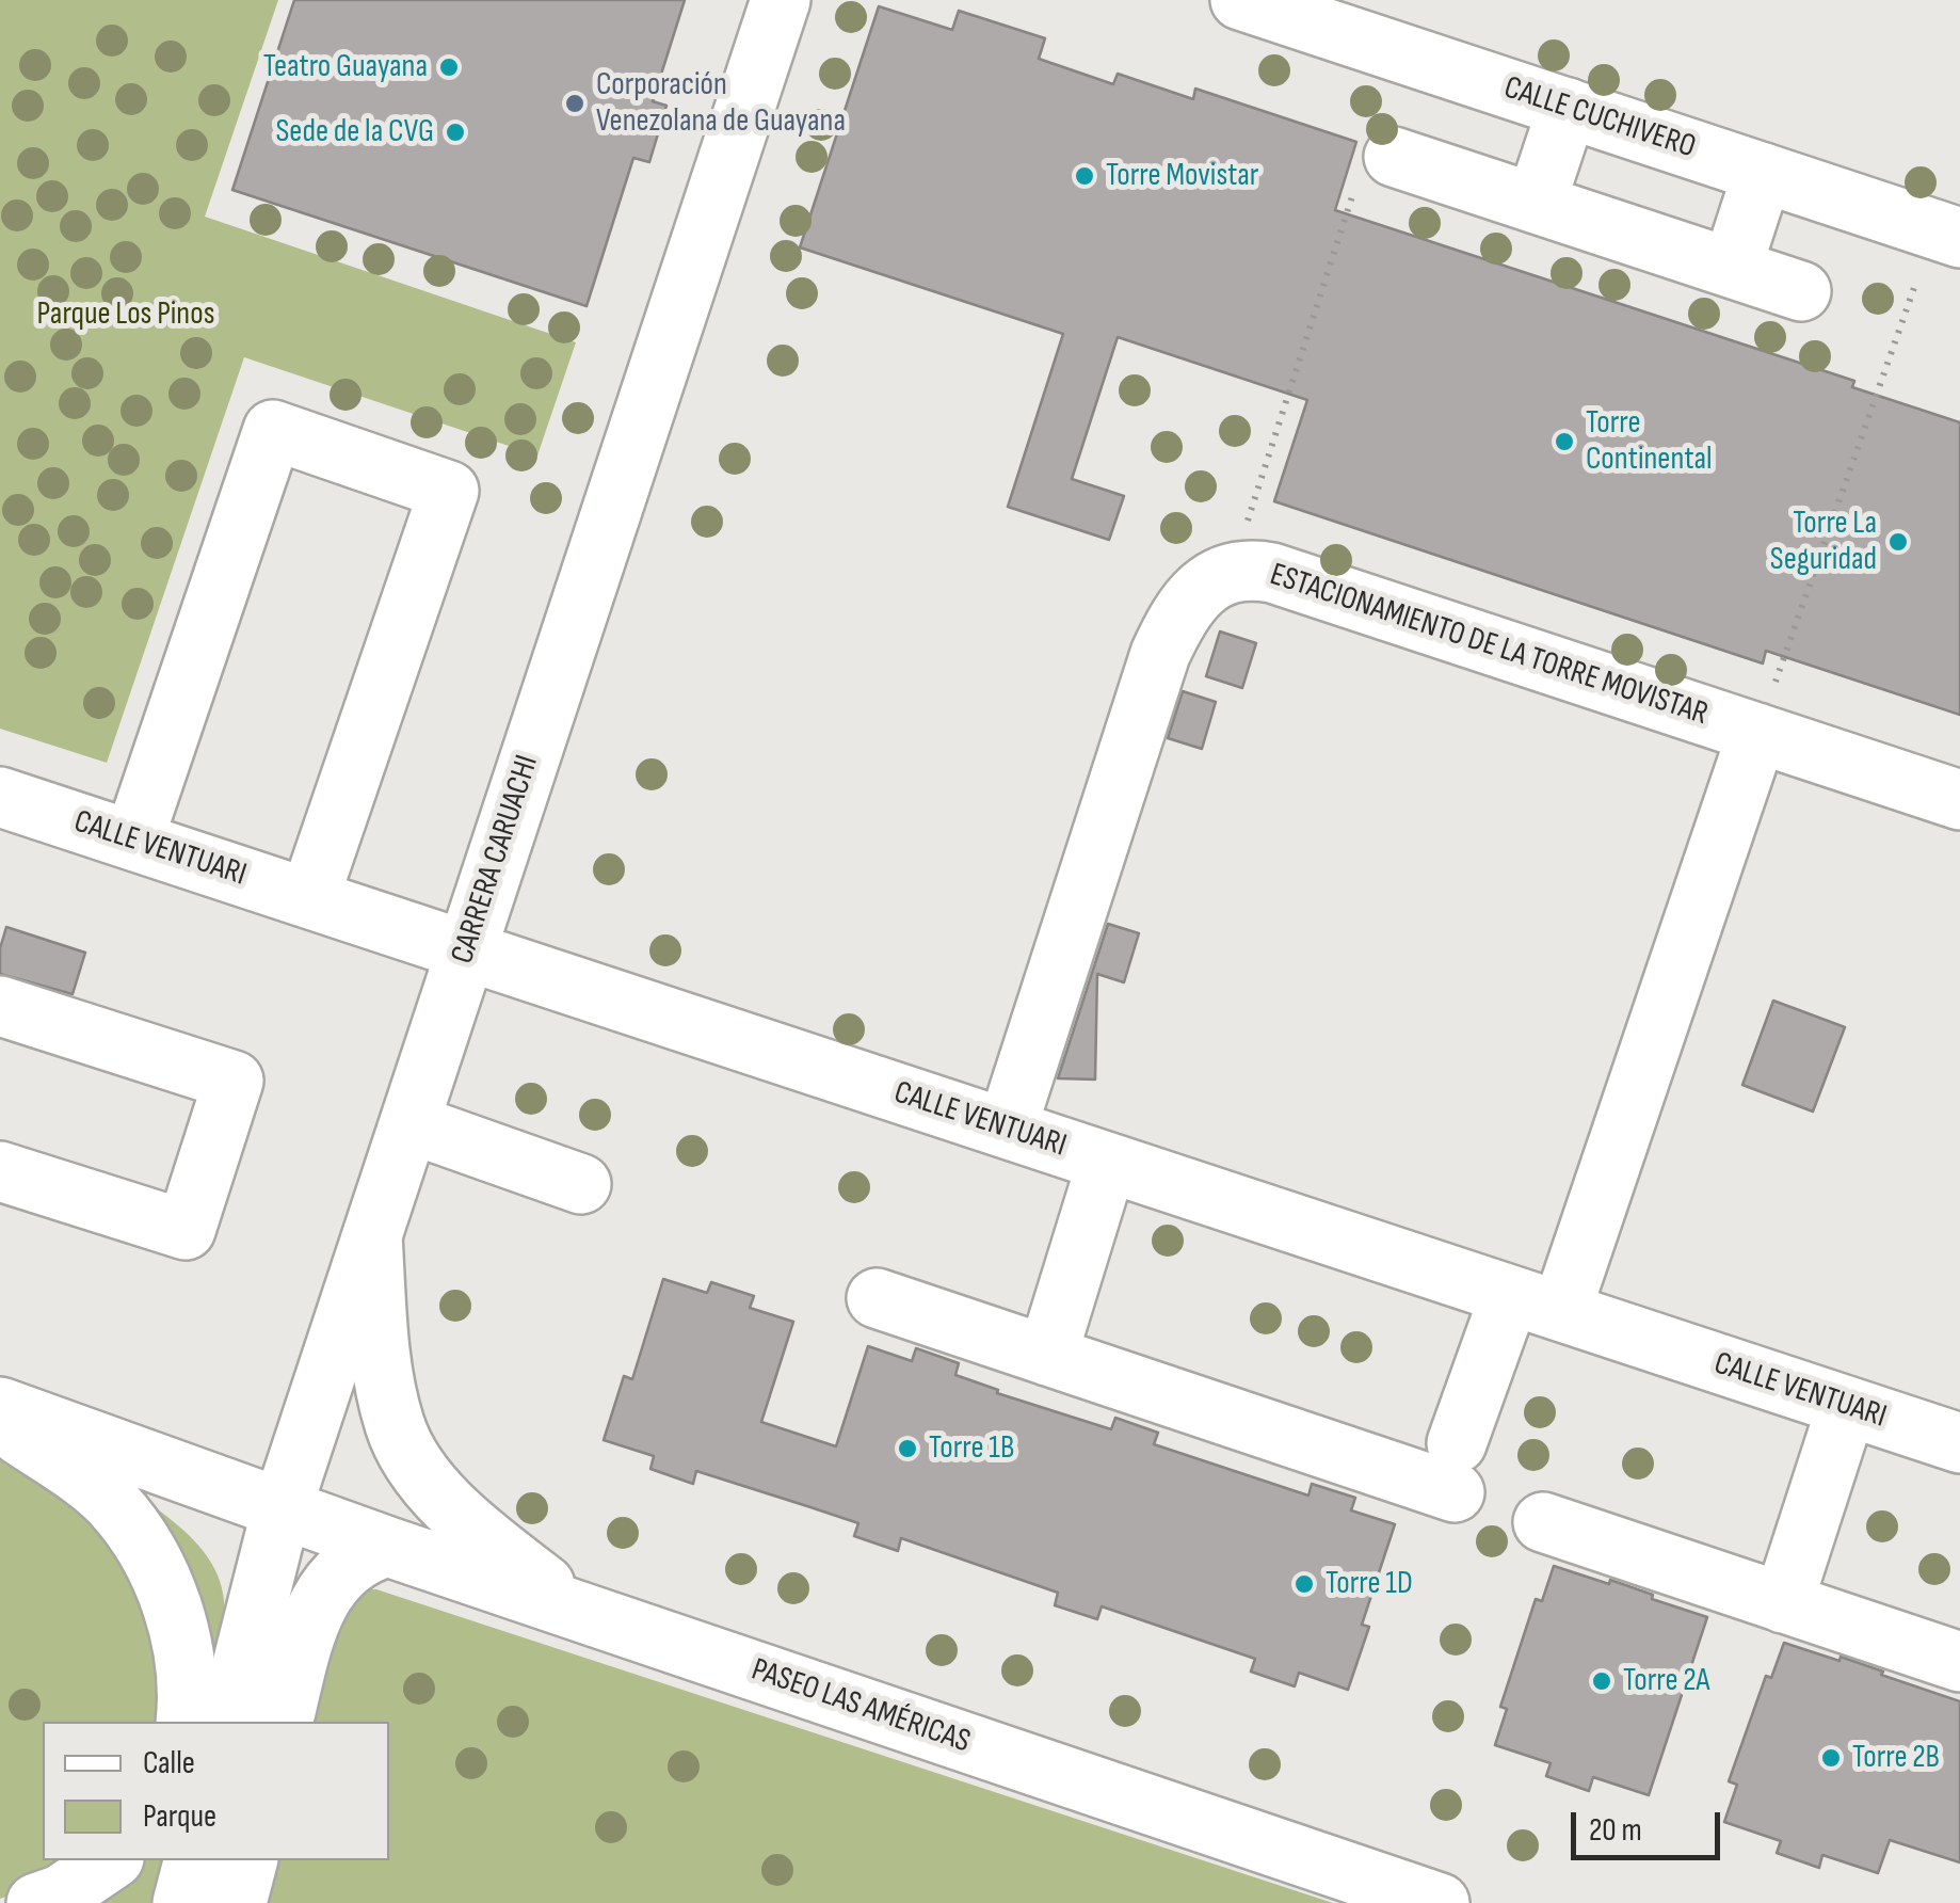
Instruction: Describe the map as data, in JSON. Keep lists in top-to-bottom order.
{
  "streets": {
    "street": [
      "CALLE CUCHIVERO",
      "ESTACIONAMIENTO DE LA TORRE MOVISTAR",
      "CALLE VENTUARI",
      "CARRERA CARUACHI",
      "PASEO LAS AMÉRICAS"
    ]
  },
  "crossings": [
    ["ESTACIONAMIENTO DE LA TORRE MOVISTAR", "CALLE VENTUARI"],
    ["CALLE VENTUARI", "CARRERA CARUACHI"],
    ["CARRERA CARUACHI", "PASEO LAS AMÉRICAS"]
  ],
  "parks": ["Parque Los Pinos"],
  "places": [
    "Teatro Guayana",
    "Corporación Venezolana de Guayana",
    "Sede de la CVG",
    "Torre Movistar",
    "Torre Continental",
    "Torre La Seguridad",
    "Torre 1B",
    "Torre 1D",
    "Torre 2A",
    "Torre 2B"
  ],
  "legend": ["Calle", "Parque"],
  "scale_bar": "20 m"
}
